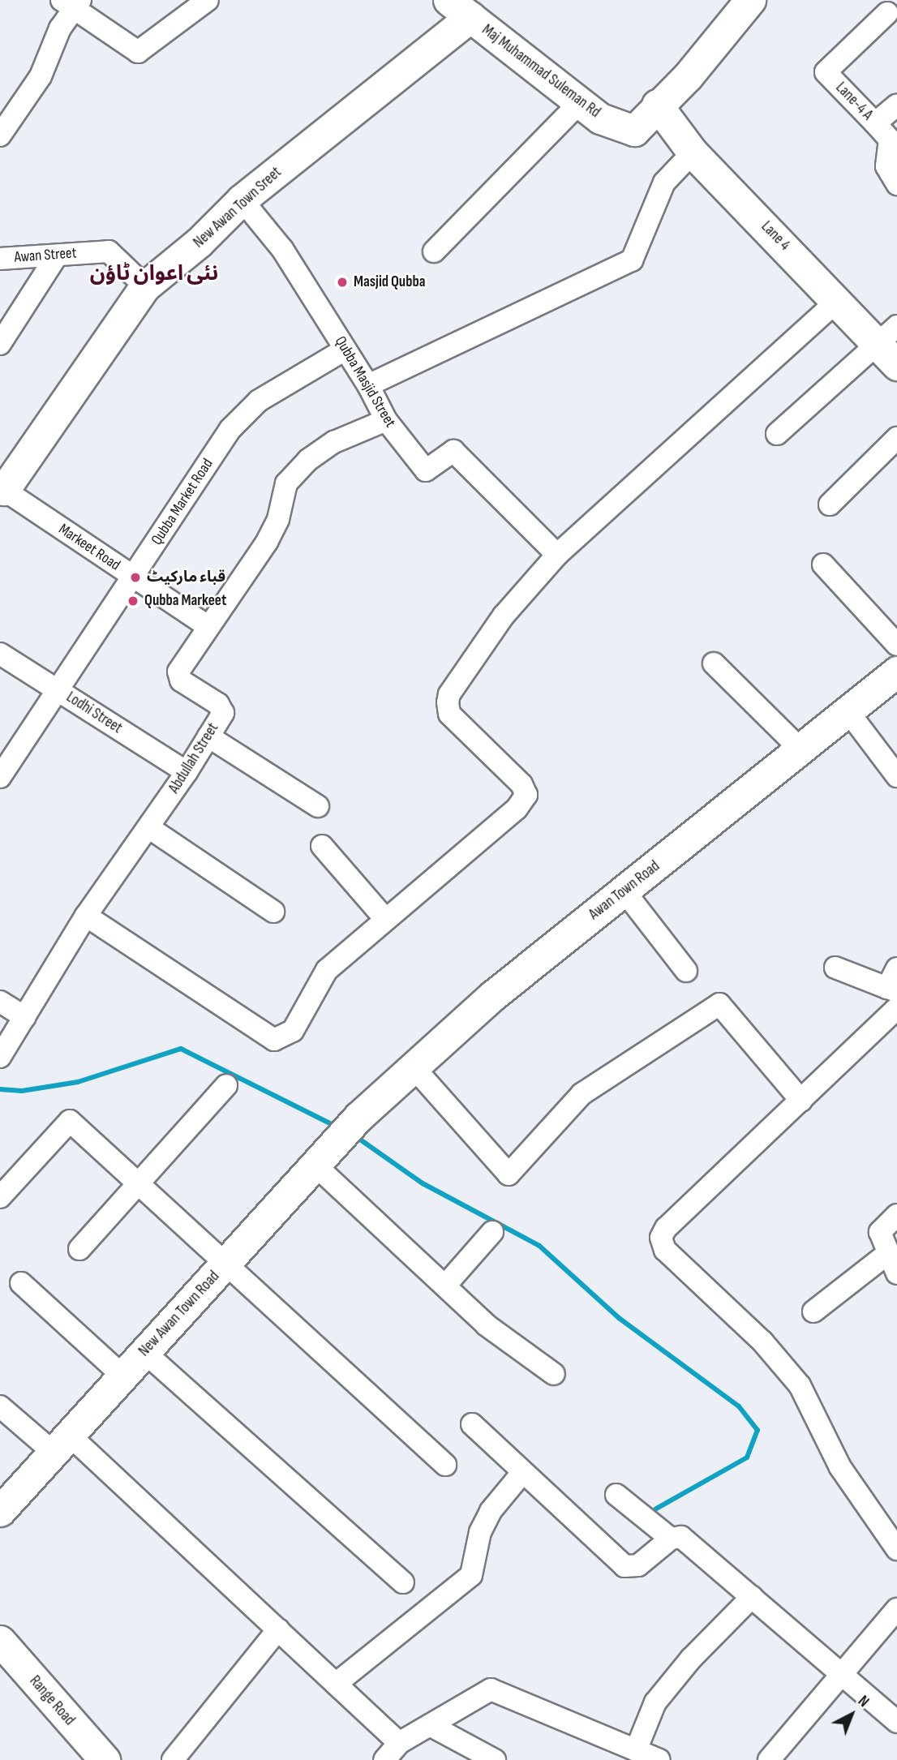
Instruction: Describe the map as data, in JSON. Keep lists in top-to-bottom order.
{
  "streets": {
    "street": [
      "Maj Muhammad Suleman Rd",
      "Lane-4 A",
      "New Awan Town Sreet",
      "Lane 4",
      "Awan Street",
      "Qubba Masjid Street",
      "Qubba Market Road",
      "Markeet Road",
      "Lodhi Street",
      "Abdullah Street",
      "Awan Town Road",
      "New Awan Town Road",
      "Range Road"
    ]
  },
  "crossings": [
    ["Maj Muhammad Suleman Rd", "New Awan Town Sreet"],
    ["Maj Muhammad Suleman Rd", "Lane 4"],
    ["New Awan Town Sreet", "Awan Street"],
    ["New Awan Town Sreet", "Qubba Masjid Street"],
    ["New Awan Town Sreet", "Markeet Road"],
    ["Qubba Masjid Street", "Qubba Market Road"],
    ["Qubba Masjid Street", "Abdullah Street"],
    ["Qubba Market Road", "Markeet Road"],
    ["Qubba Market Road", "Lodhi Street"],
    ["Markeet Road", "Abdullah Street"],
    ["Lodhi Street", "Abdullah Street"],
    ["Awan Town Road", "New Awan Town Road"]
  ],
  "districts": ["نئی اعوان ٹاؤن"],
  "places": ["Masjid Qubba", "قباء مارکیٹ", "Qubba Markeet"],
  "north": "top right"
}
